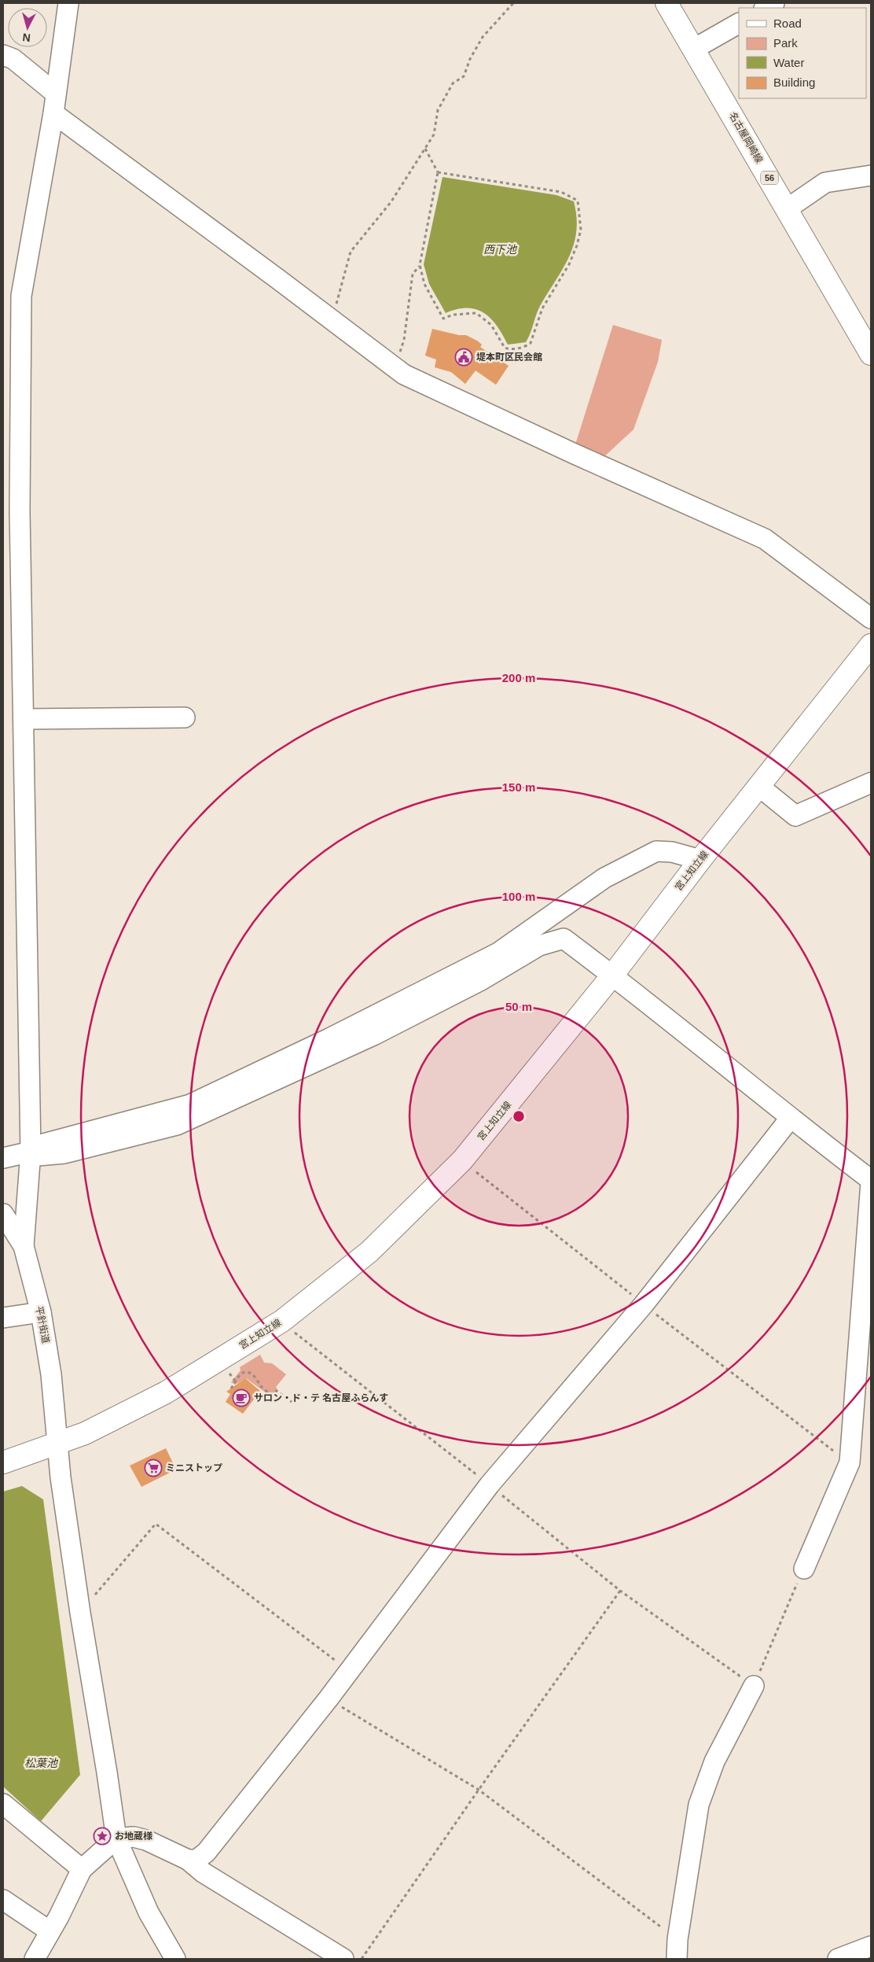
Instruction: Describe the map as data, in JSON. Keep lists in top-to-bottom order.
{
  "streets": {
    "main road": ["名古屋岡崎線", "56", "宮上知立線"],
    "street": ["平針街道"]
  },
  "crossings": [
    ["宮上知立線", "平針街道"]
  ],
  "water": ["西下池", "松葉池"],
  "places": {
    "public building": ["堤本町区民会館"],
    "cafe": ["サロン・ド・テ 名古屋ふらんす"],
    "supermarket": ["ミニストップ"],
    "place": ["お地蔵様"]
  },
  "legend": [
    "Road",
    "Park",
    "Water",
    "Building"
  ],
  "north": "bottom",
  "rings": [
    "200 m",
    "150 m",
    "100 m",
    "50 m"
  ]
}
